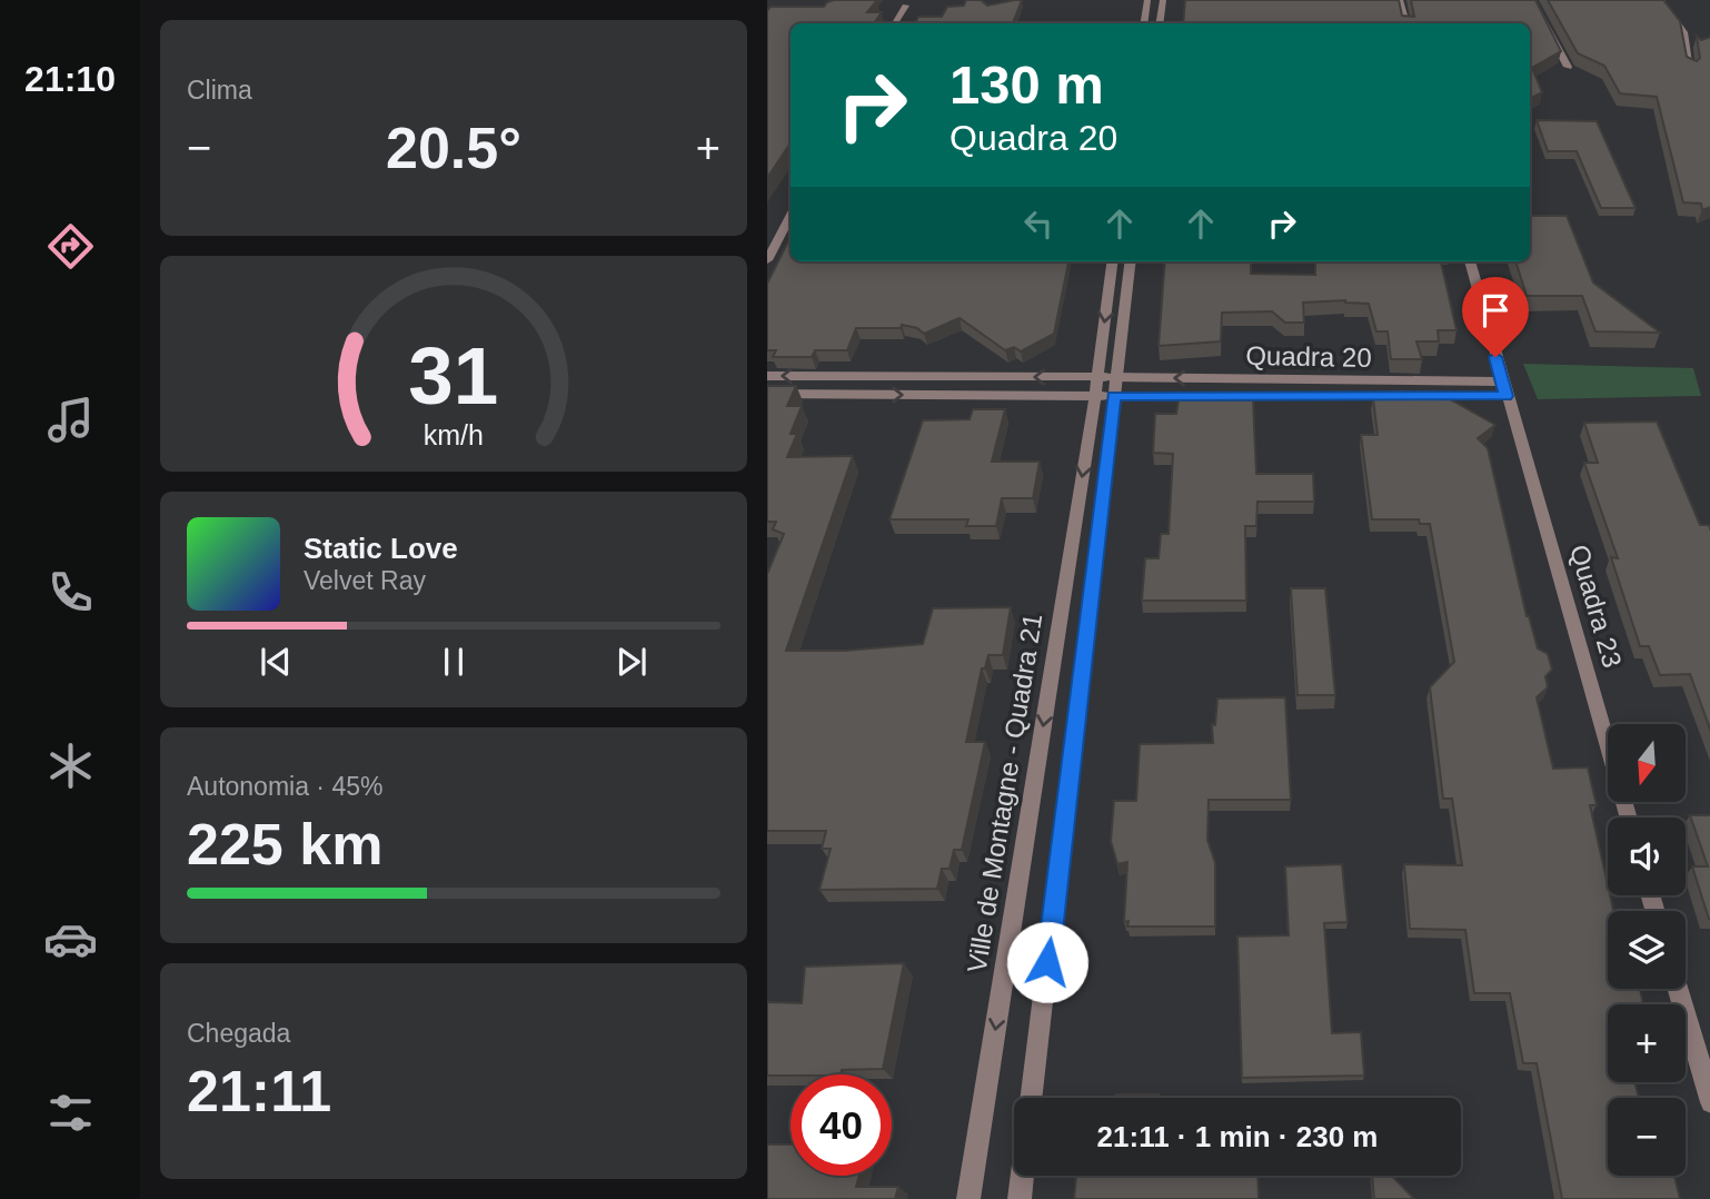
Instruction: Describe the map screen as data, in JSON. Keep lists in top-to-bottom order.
{
  "streets": {
    "street": ["Quadra 20", "Quadra 23", "Ville de Montagne - Quadra 21"]
  },
  "crossings": [
    ["Quadra 20", "Quadra 23"],
    ["Quadra 20", "Ville de Montagne - Quadra 21"]
  ],
  "north": "bottom",
  "page": {
    "tabs": "21:10",
    "tile": [
      "Clima",
      ["Autonomia · 45%", "225 km"],
      ["Chegada", "21:11"]
    ],
    "turn": ["130 m", "Quadra 20"],
    "heat": ["−", "20.5°", "+"],
    "song": ["Static Love", "Velvet Ray"],
    "map_buttons": ["+", "−"],
    "limit": "40",
    "trip": "21:11 · 1 min · 230 m",
    "gauge": ["31", "km/h"]
  }
}
